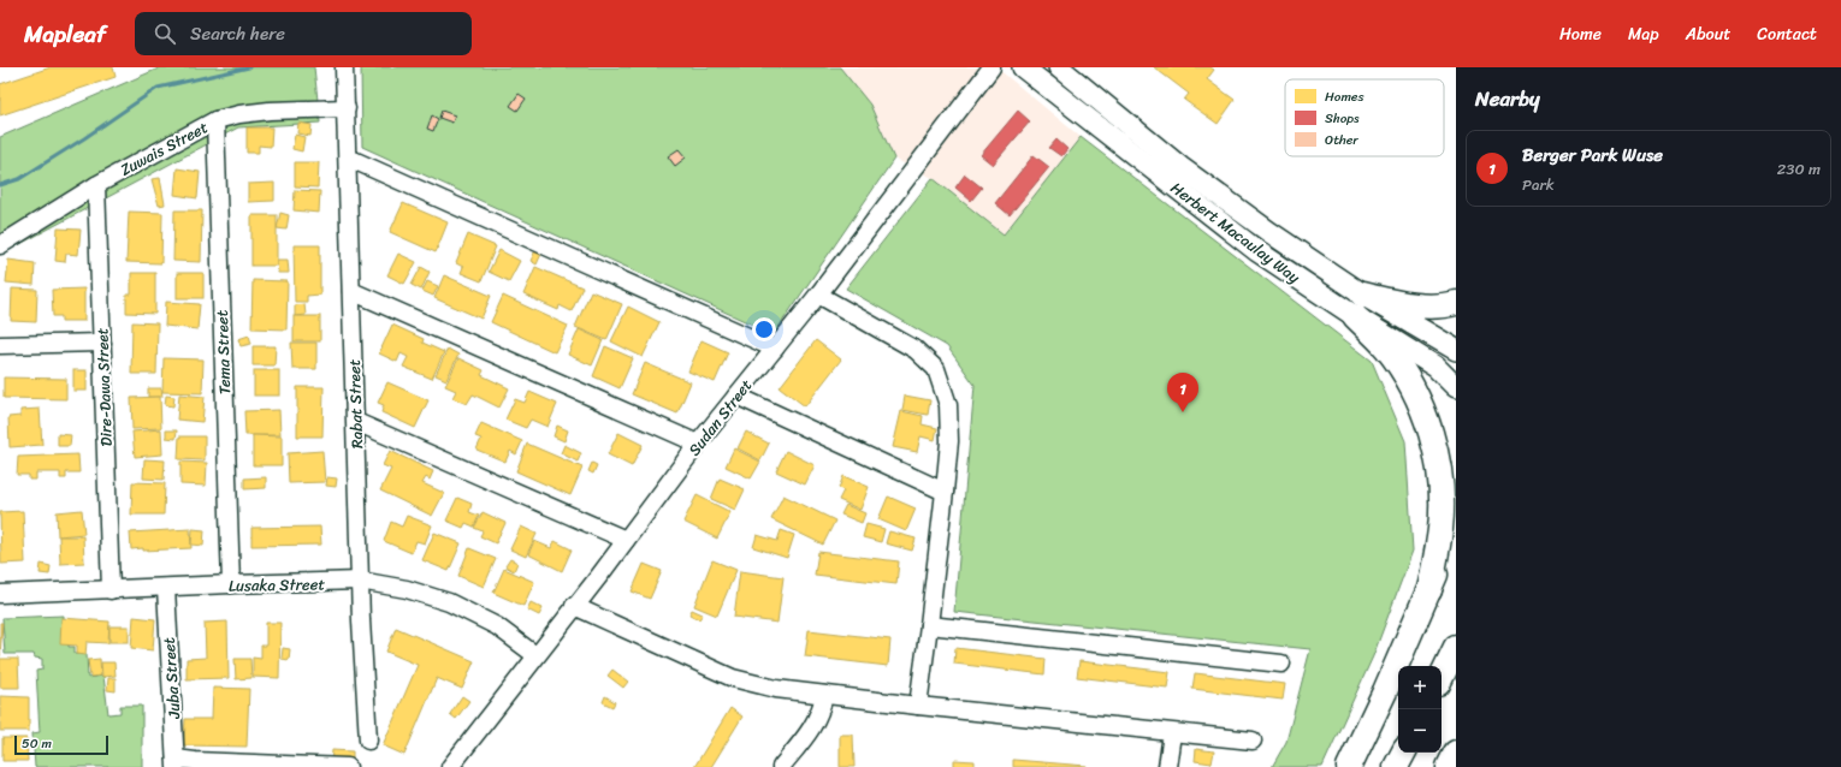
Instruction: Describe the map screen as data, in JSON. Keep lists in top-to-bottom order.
{
  "streets": {
    "main road": ["Herbert Macaulay Way"],
    "street": [
      "Zuwais Street",
      "Tema Street",
      "Dire-Dawa Street",
      "Rabat Street",
      "Sudan Street",
      "Lusaka Street",
      "Juba Street"
    ]
  },
  "crossings": [
    ["Zuwais Street", "Tema Street"],
    ["Zuwais Street", "Dire-Dawa Street"],
    ["Zuwais Street", "Rabat Street"],
    ["Tema Street", "Lusaka Street"],
    ["Dire-Dawa Street", "Lusaka Street"],
    ["Rabat Street", "Lusaka Street"],
    ["Sudan Street", "Lusaka Street"],
    ["Lusaka Street", "Juba Street"]
  ],
  "legend": ["Homes", "Shops", "Other"],
  "scale_bar": "50 m",
  "page": {
    "header": "Mapleaf",
    "search": "Search here",
    "nav": [
      "Home",
      "Map",
      "About",
      "Contact"
    ],
    "heading": "Nearby",
    "list": [
      {
        "mark": "1",
        "name": "Berger Park Wuse",
        "note": "Park",
        "value": "230 m"
      }
    ],
    "pins": "1",
    "map_buttons": ["+", "−"],
    "scale": "50 m"
  }
}
